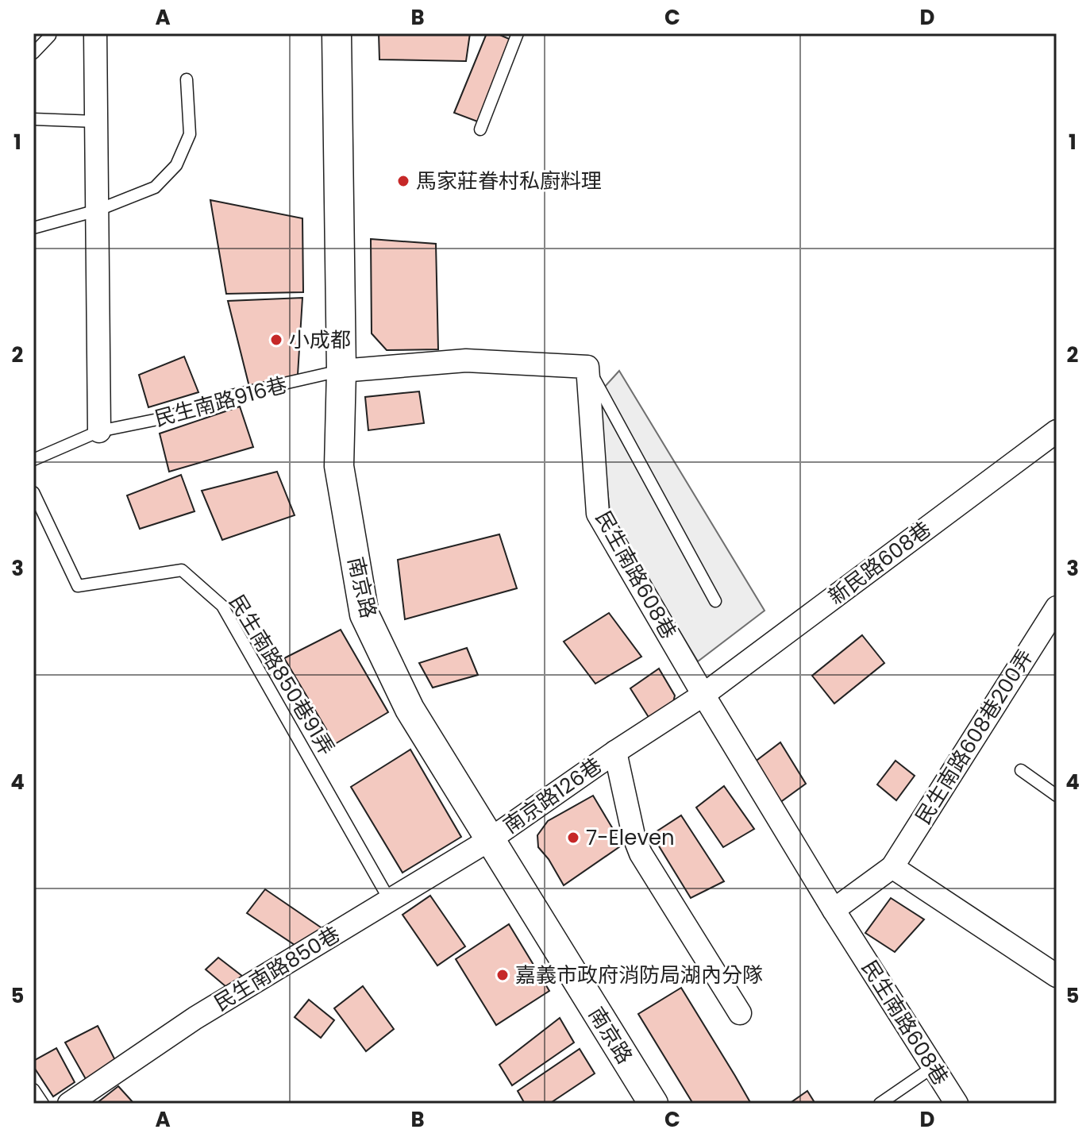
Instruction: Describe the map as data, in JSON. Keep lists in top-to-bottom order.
{
  "streets": {
    "street": [
      "新民路608巷",
      "民生南路608巷",
      "南京路",
      "民生南路608巷200弄",
      "南京路126巷",
      "民生南路850巷"
    ],
    "lane": ["民生南路916巷", "民生南路850巷91弄"]
  },
  "crossings": [
    ["民生南路916巷", "南京路"],
    ["新民路608巷", "民生南路608巷"],
    ["新民路608巷", "南京路126巷"],
    ["民生南路608巷", "南京路126巷"],
    ["南京路", "南京路126巷"],
    ["南京路", "民生南路850巷"],
    ["民生南路850巷91弄", "民生南路850巷"],
    ["南京路126巷", "民生南路850巷"]
  ],
  "places": [
    "馬家莊眷村私廚料理",
    "小成都",
    "7-Eleven",
    "嘉義市政府消防局湖內分隊"
  ],
  "grid": {
    "columns": [
      "A",
      "B",
      "C",
      "D"
    ],
    "rows": [
      "1",
      "2",
      "3",
      "4",
      "5"
    ]
  }
}
